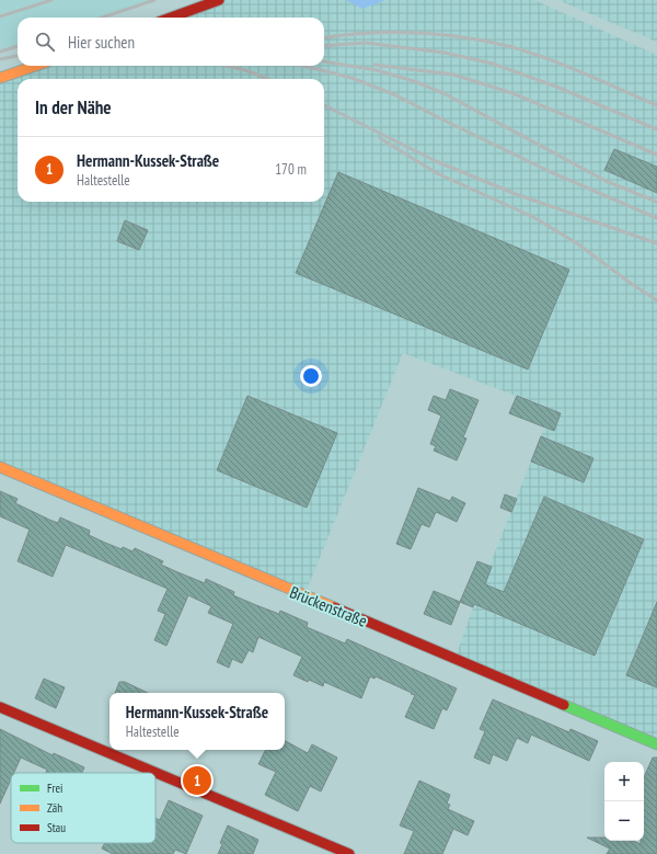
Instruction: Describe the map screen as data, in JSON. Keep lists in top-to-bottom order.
{
  "streets": {
    "street": ["Brückenstraße"]
  },
  "legend": ["Frei", "Zäh", "Stau"],
  "page": {
    "search": "Hier suchen",
    "heading": "In der Nähe",
    "list": [
      {
        "mark": "1",
        "name": "Hermann-Kussek-Straße",
        "note": "Haltestelle",
        "value": "170 m"
      }
    ],
    "popup": ["Hermann-Kussek-Straße", "Haltestelle"],
    "map_buttons": ["+", "−"],
    "pins": "1"
  }
}
